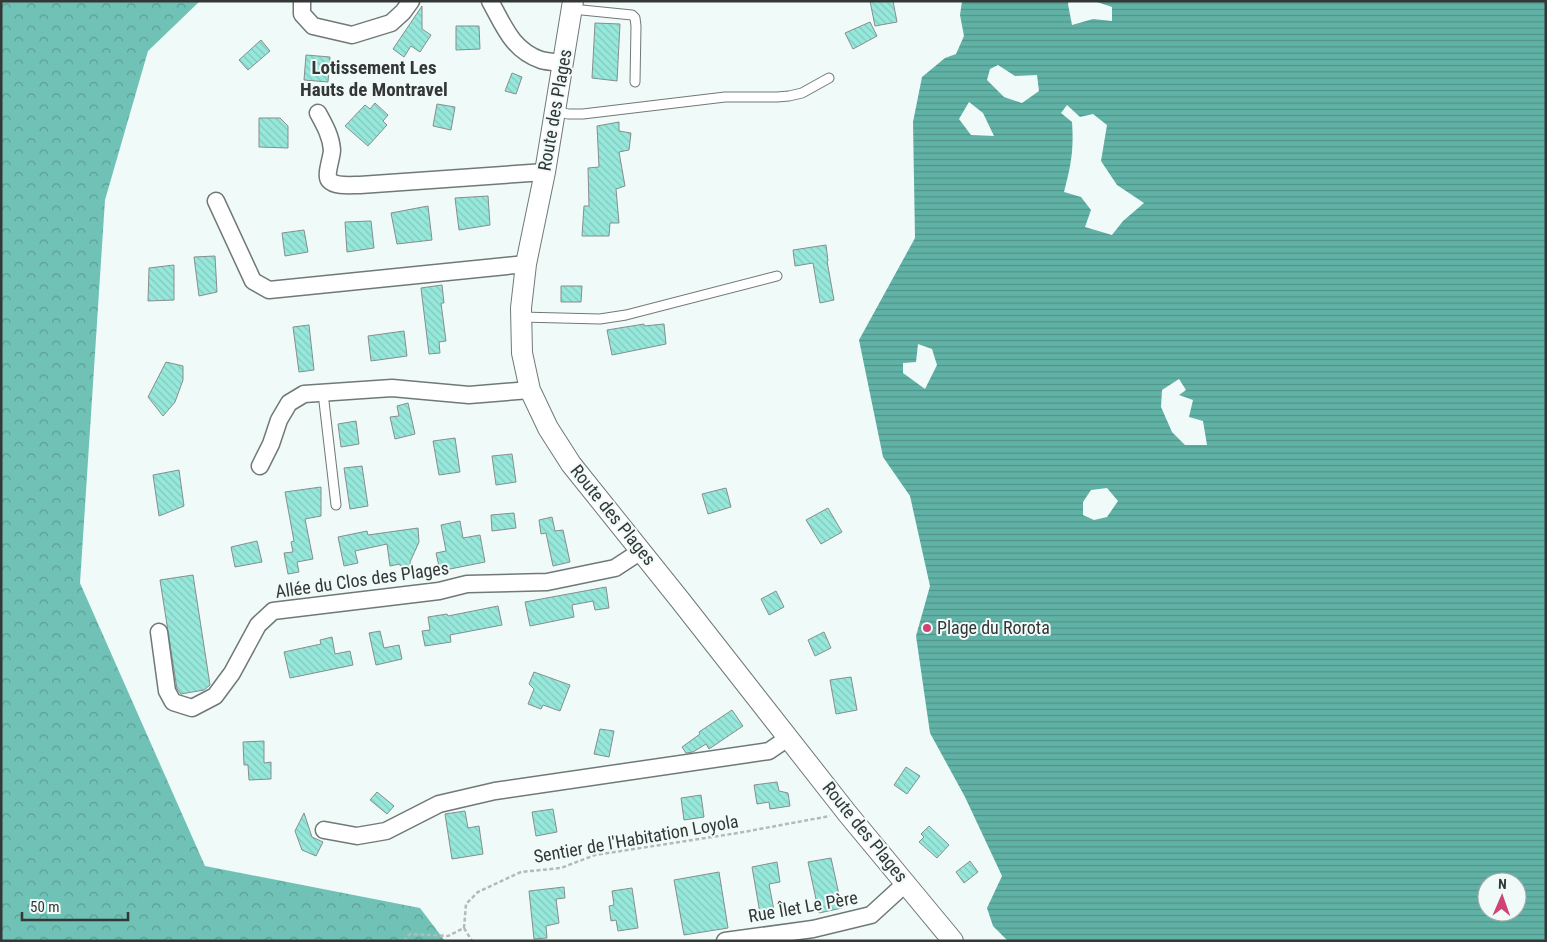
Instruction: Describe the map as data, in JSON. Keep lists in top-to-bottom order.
{
  "streets": {
    "street": ["Route des Plages", "Allée du Clos des Plages", "Rue Îlet Le Père"],
    "path": ["Sentier de l'Habitation Loyola"]
  },
  "crossings": [
    ["Route des Plages", "Allée du Clos des Plages"],
    ["Route des Plages", "Sentier de l'Habitation Loyola"],
    ["Route des Plages", "Rue Îlet Le Père"]
  ],
  "districts": ["Lotissement Les Hauts de Montravel"],
  "places": ["Plage du Rorota"],
  "scale_bar": "50 m",
  "north": "top"
}
